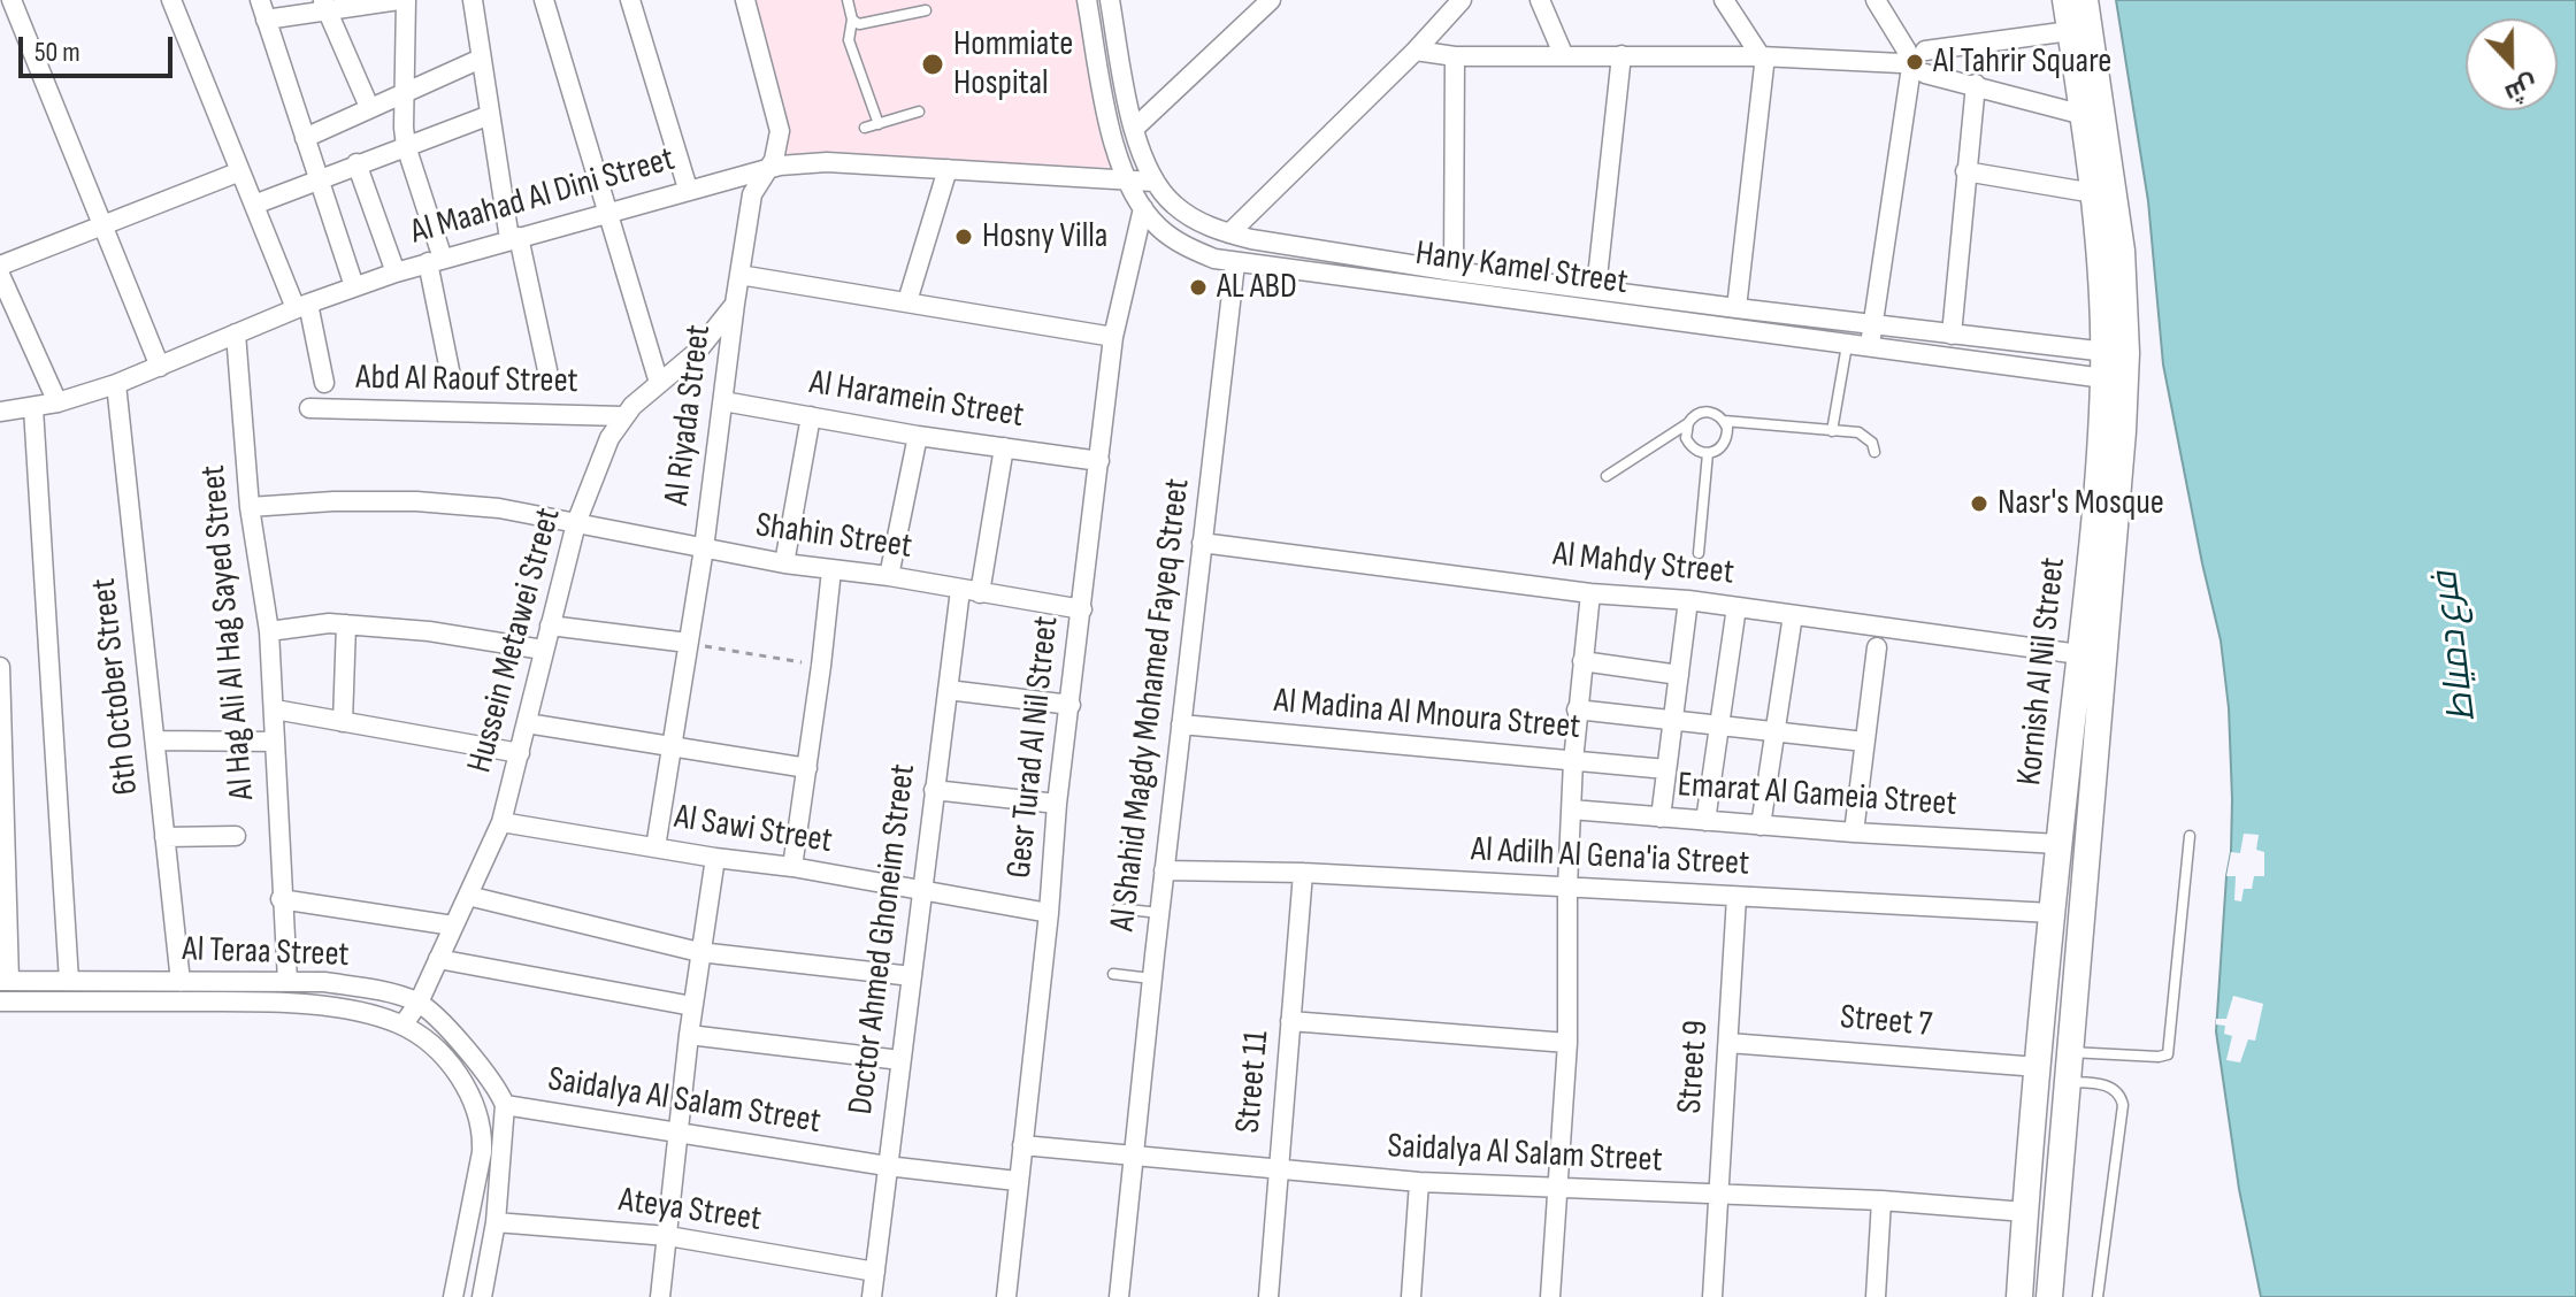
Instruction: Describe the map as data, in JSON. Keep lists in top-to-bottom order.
{
  "streets": {
    "main road": ["Kornish Al Nil Street"],
    "street": [
      "Al Maahad Al Dini Street",
      "Hany Kamel Street",
      "Abd Al Raouf Street",
      "Al Haramein Street",
      "Al Riyada Street",
      "Shahin Street",
      "Al Mahdy Street",
      "Al Hag Ali Al Hag Sayed Street",
      "Hussein Metawei Street",
      "6th October Street",
      "Al Shahid Magdy Mohamed Fayeq Street",
      "Al Madina Al Mnoura Street",
      "Gesr Turad Al Nil Street",
      "Emarat Al Gameia Street",
      "Al Sawi Street",
      "Al Adilh Al Gena'ia Street",
      "Doctor Ahmed Ghoneim Street",
      "Al Teraa Street",
      "Street 7",
      "Street 9",
      "Street 11",
      "Saidalya Al Salam Street",
      "Ateya Street"
    ]
  },
  "crossings": [
    ["Al Maahad Al Dini Street", "Hany Kamel Street"],
    ["Al Maahad Al Dini Street", "Al Riyada Street"],
    ["Al Maahad Al Dini Street", "Al Hag Ali Al Hag Sayed Street"],
    ["Al Maahad Al Dini Street", "6th October Street"],
    ["Hany Kamel Street", "Kornish Al Nil Street"],
    ["Hany Kamel Street", "Al Shahid Magdy Mohamed Fayeq Street"],
    ["Hany Kamel Street", "Gesr Turad Al Nil Street"],
    ["Abd Al Raouf Street", "Hussein Metawei Street"],
    ["Al Haramein Street", "Al Riyada Street"],
    ["Al Haramein Street", "Gesr Turad Al Nil Street"],
    ["Al Haramein Street", "Doctor Ahmed Ghoneim Street"],
    ["Al Riyada Street", "Shahin Street"],
    ["Al Riyada Street", "Hussein Metawei Street"],
    ["Al Riyada Street", "Al Sawi Street"],
    ["Shahin Street", "Al Hag Ali Al Hag Sayed Street"],
    ["Shahin Street", "Hussein Metawei Street"],
    ["Shahin Street", "Gesr Turad Al Nil Street"],
    ["Shahin Street", "Doctor Ahmed Ghoneim Street"],
    ["Al Mahdy Street", "Kornish Al Nil Street"],
    ["Al Mahdy Street", "Al Shahid Magdy Mohamed Fayeq Street"],
    ["Al Hag Ali Al Hag Sayed Street", "Al Teraa Street"],
    ["Hussein Metawei Street", "Al Sawi Street"],
    ["Hussein Metawei Street", "Al Teraa Street"],
    ["Kornish Al Nil Street", "Emarat Al Gameia Street"],
    ["Kornish Al Nil Street", "Al Adilh Al Gena'ia Street"],
    ["Kornish Al Nil Street", "Street 7"],
    ["Kornish Al Nil Street", "Saidalya Al Salam Street"],
    ["6th October Street", "Al Teraa Street"],
    ["Al Shahid Magdy Mohamed Fayeq Street", "Al Madina Al Mnoura Street"],
    ["Al Shahid Magdy Mohamed Fayeq Street", "Al Adilh Al Gena'ia Street"],
    ["Al Shahid Magdy Mohamed Fayeq Street", "Saidalya Al Salam Street"],
    ["Gesr Turad Al Nil Street", "Al Sawi Street"],
    ["Gesr Turad Al Nil Street", "Saidalya Al Salam Street"],
    ["Al Sawi Street", "Doctor Ahmed Ghoneim Street"],
    ["Al Adilh Al Gena'ia Street", "Street 9"],
    ["Al Adilh Al Gena'ia Street", "Street 11"],
    ["Doctor Ahmed Ghoneim Street", "Saidalya Al Salam Street"],
    ["Doctor Ahmed Ghoneim Street", "Ateya Street"],
    ["Street 7", "Street 9"],
    ["Street 9", "Saidalya Al Salam Street"],
    ["Street 11", "Saidalya Al Salam Street"]
  ],
  "water": ["فرع دمياط"],
  "places": [
    "Al Tahrir Square",
    "Hommiate Hospital",
    "Hosny Villa",
    "AL ABD",
    "Nasr's Mosque"
  ],
  "scale_bar": "50 m",
  "north": "bottom"
}
